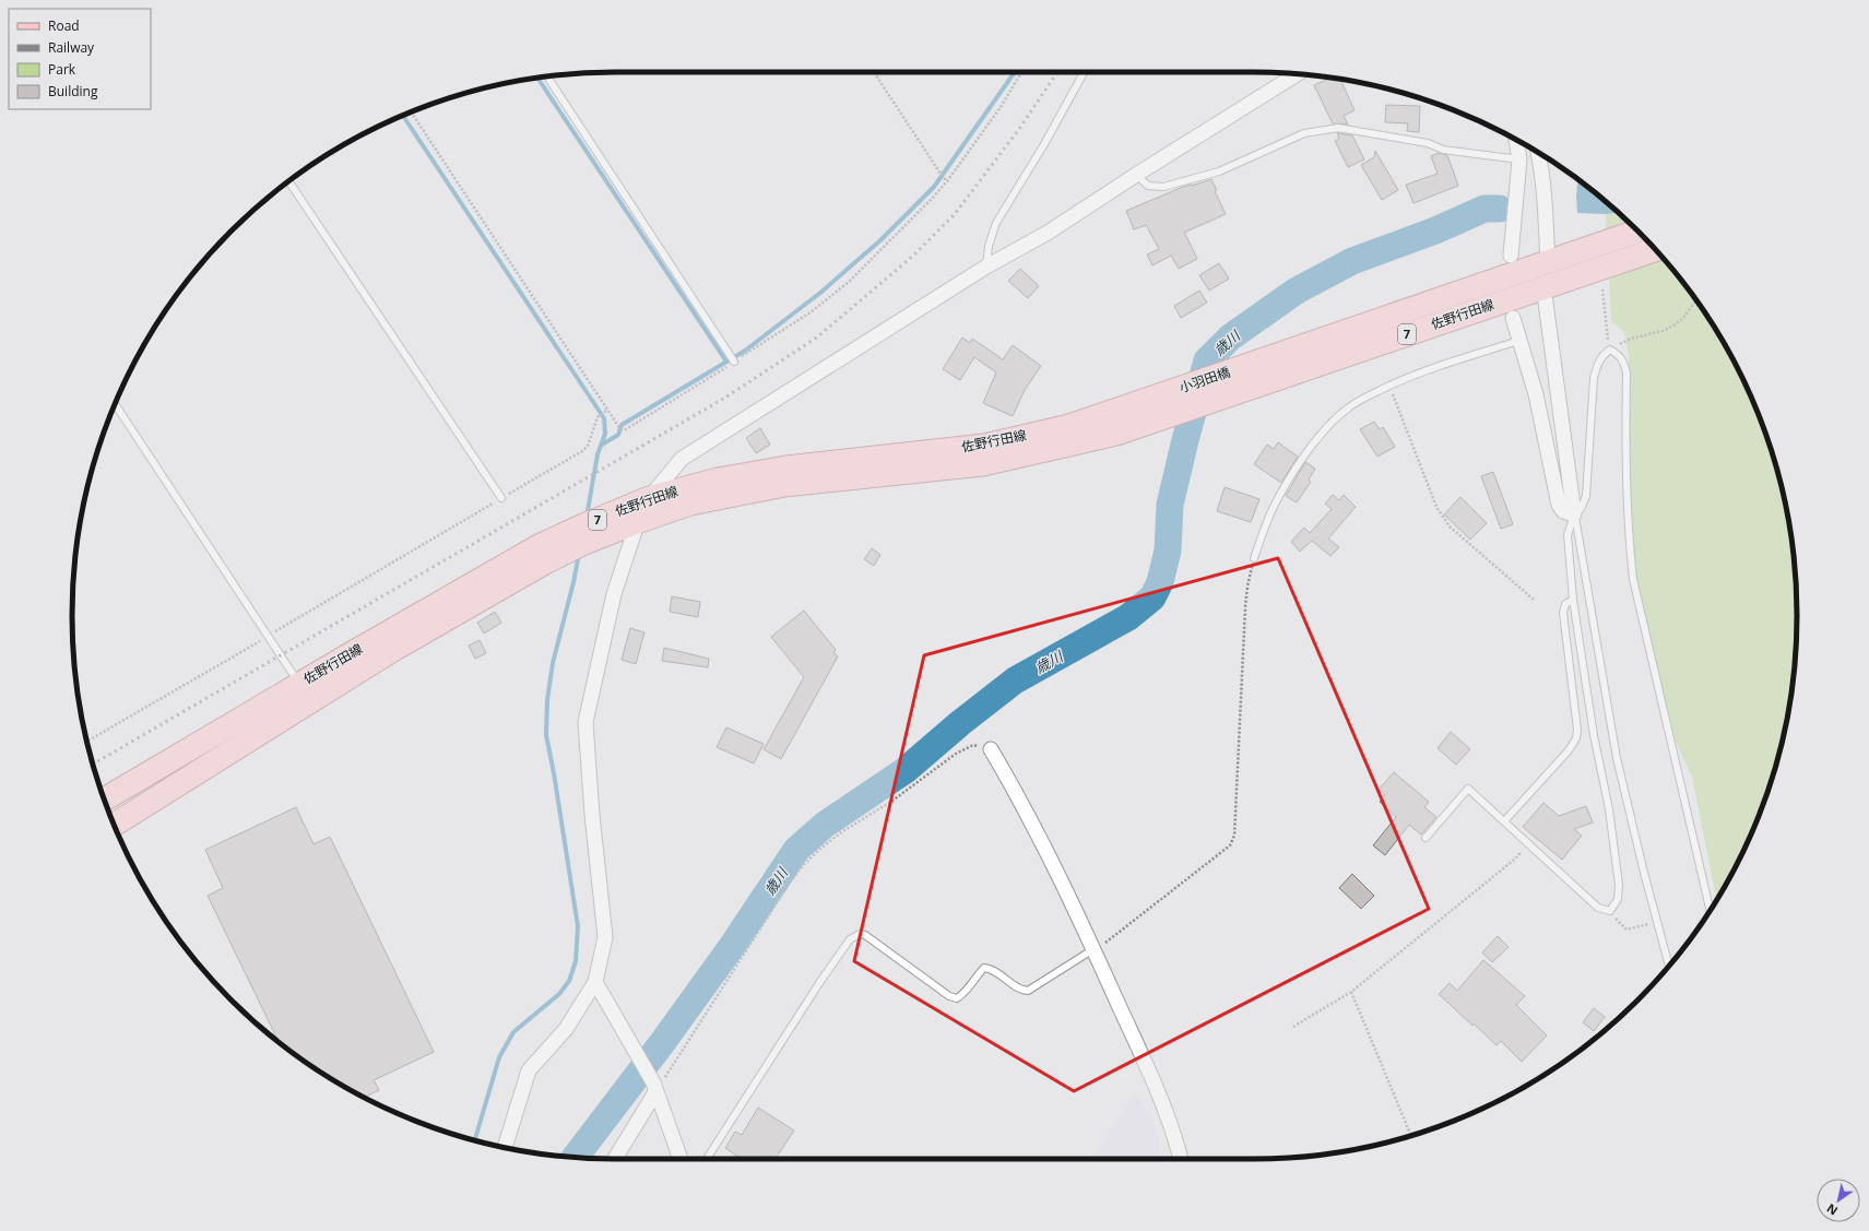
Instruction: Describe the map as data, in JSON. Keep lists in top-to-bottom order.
{
  "streets": {
    "main road": ["佐野行田線", "7", "小羽田橋"]
  },
  "crossings": [
    ["佐野行田線", "小羽田橋"]
  ],
  "water": ["歳川"],
  "legend": [
    "Road",
    "Railway",
    "Park",
    "Building"
  ],
  "north": "bottom left"
}
